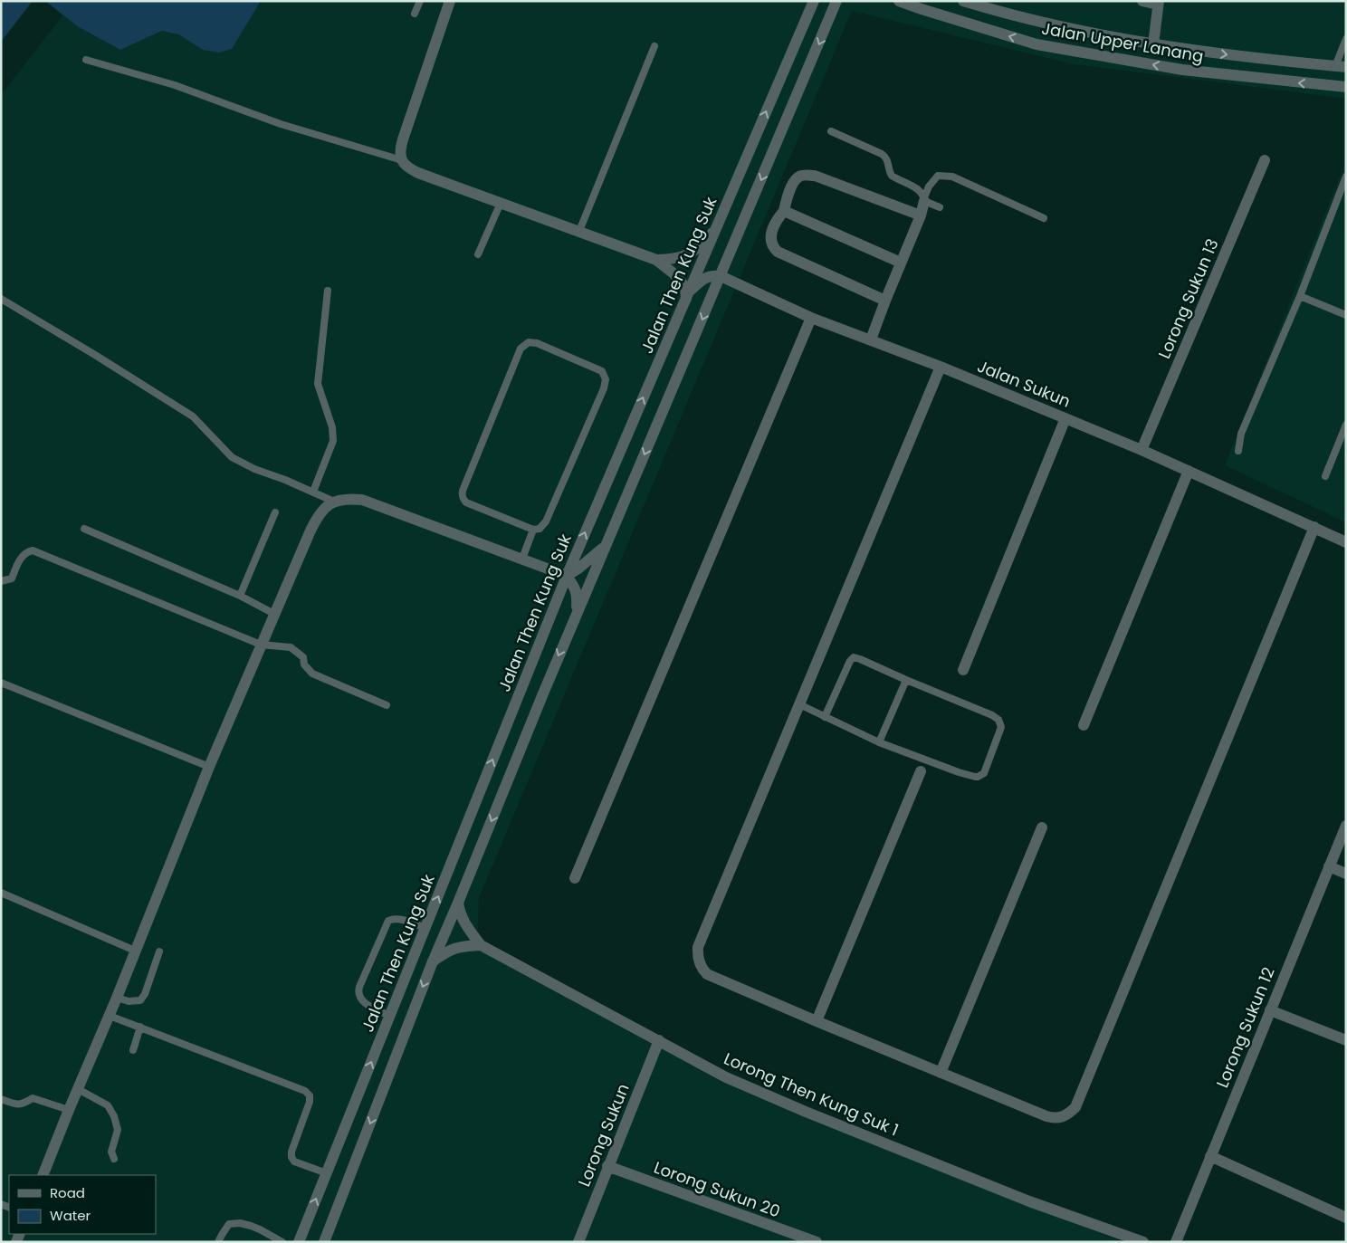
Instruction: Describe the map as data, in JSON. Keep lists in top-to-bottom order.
{
  "streets": {
    "street": [
      "Jalan Upper Lanang",
      "Jalan Then Kung Suk",
      "Lorong Sukun 13",
      "Jalan Sukun",
      "Lorong Sukun 12",
      "Lorong Then Kung Suk 1",
      "Lorong Sukun",
      "Lorong Sukun 20"
    ]
  },
  "crossings": [
    ["Lorong Sukun 13", "Jalan Sukun"],
    ["Lorong Then Kung Suk 1", "Lorong Sukun"],
    ["Lorong Sukun", "Lorong Sukun 20"]
  ],
  "legend": ["Road", "Water"]
}
